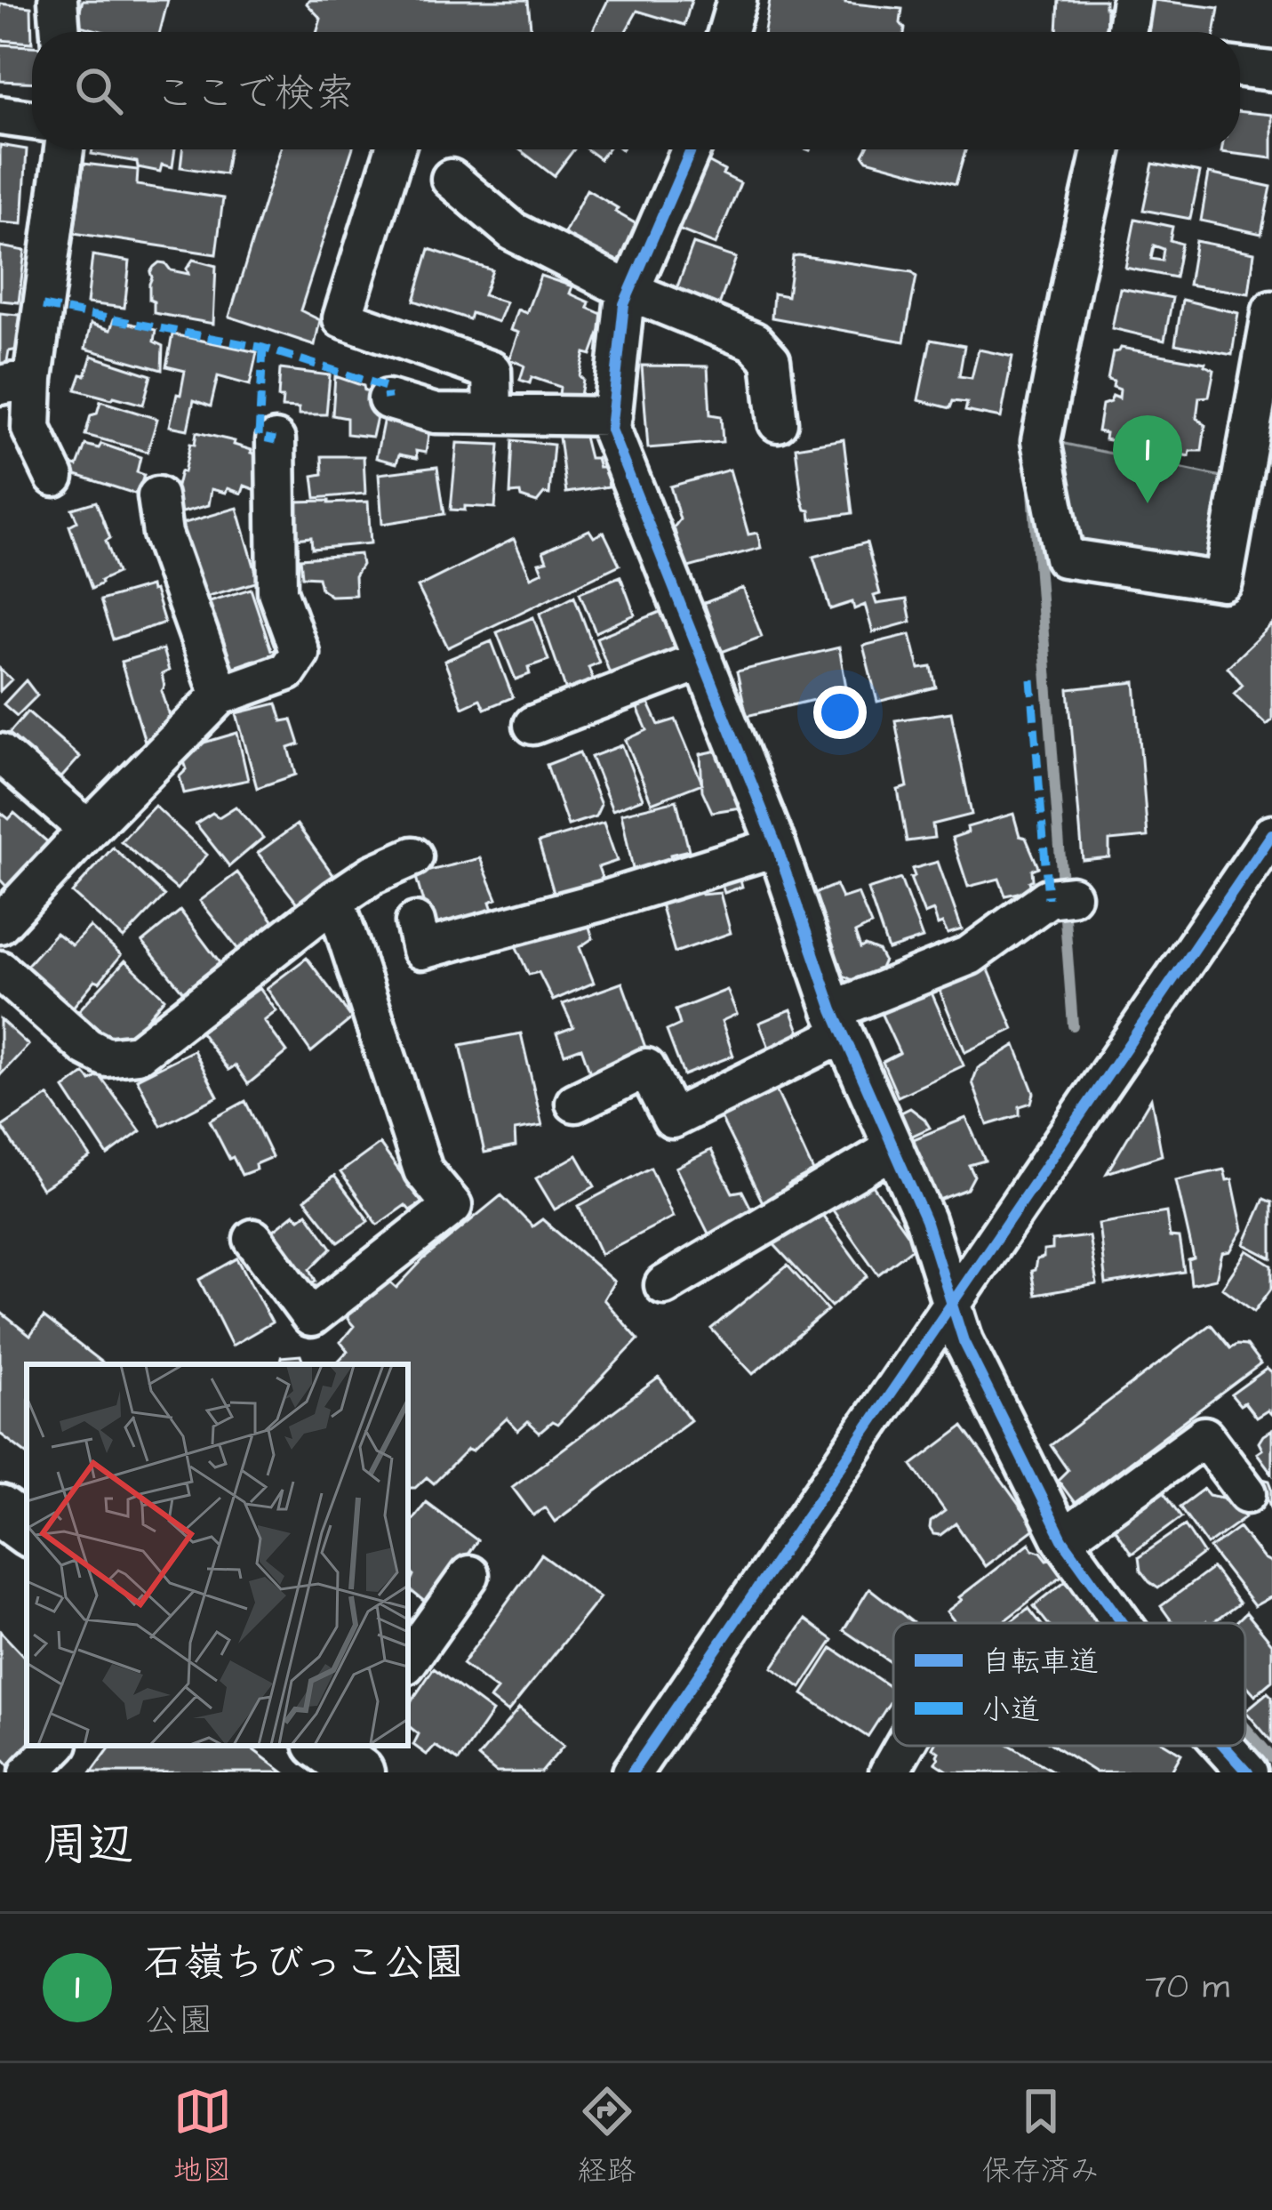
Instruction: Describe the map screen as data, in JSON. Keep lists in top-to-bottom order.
{
  "legend": ["自転車道", "小道"],
  "page": {
    "search": "ここで検索",
    "pins": "1",
    "heading": "周辺",
    "list": [
      {
        "mark": "1",
        "name": "石嶺ちびっこ公園",
        "note": "公園",
        "value": "70 m"
      }
    ],
    "nav": ["地図", "経路", "保存済み"]
  }
}
